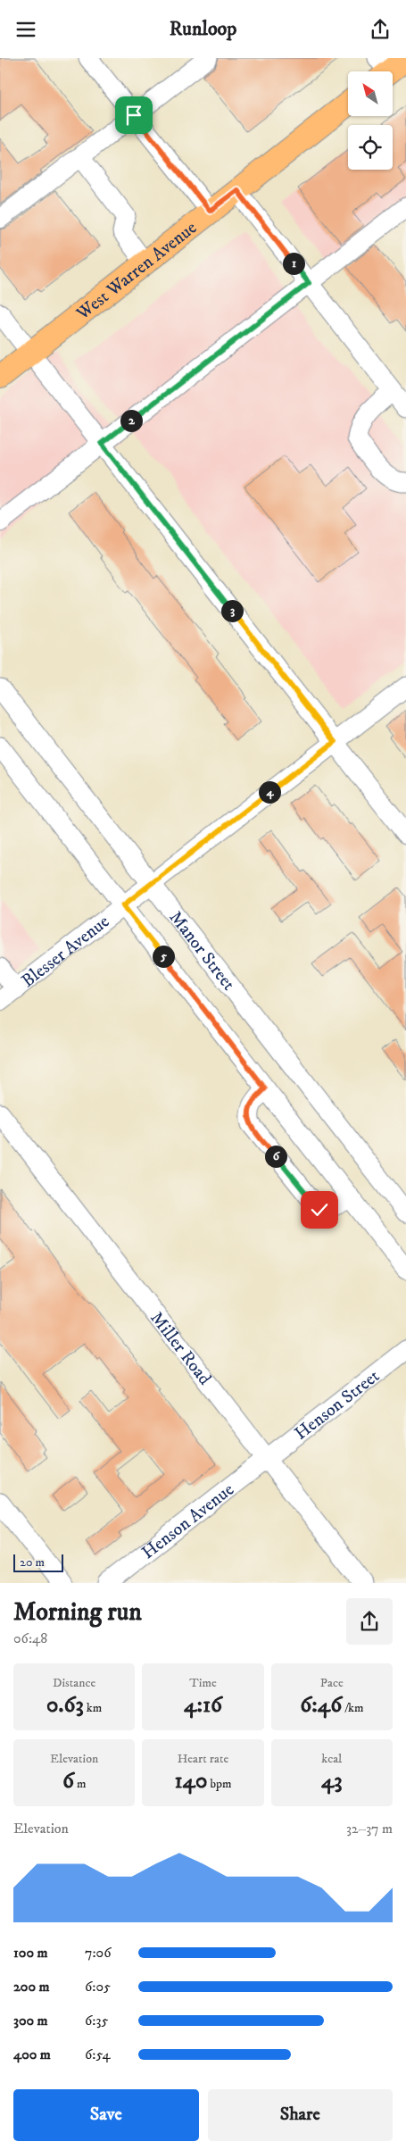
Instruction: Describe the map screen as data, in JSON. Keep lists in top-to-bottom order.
{
  "streets": {
    "main road": ["West Warren Avenue"],
    "street": [
      "Blesser Avenue",
      "Manor Street",
      "Miller Road",
      "Henson Street",
      "Henson Avenue"
    ]
  },
  "crossings": [
    ["Blesser Avenue", "Manor Street"],
    ["Miller Road", "Henson Street"],
    ["Miller Road", "Henson Avenue"],
    ["Henson Street", "Henson Avenue"]
  ],
  "scale_bar": "20 m",
  "north": "top left",
  "page": {
    "header": "Runloop",
    "pins": [
      "1",
      "2",
      "3",
      "4",
      "5",
      "6"
    ],
    "scale": "20 m",
    "heading": ["Morning run", "06:48"],
    "stats": [
      ["Distance", "0.63 km"],
      ["Time", "4:16"],
      ["Pace", "6:46 /km"],
      ["Elevation", "6 m"],
      ["Heart rate", "140 bpm"],
      ["kcal", "43"]
    ],
    "chart": ["Elevation", "32–37 m"],
    "list": [
      {
        "name": "100 m",
        "note": "7:06"
      },
      {
        "name": "200 m",
        "note": "6:05"
      },
      {
        "name": "300 m",
        "note": "6:35"
      },
      {
        "name": "400 m",
        "note": "6:54"
      }
    ],
    "buttons": ["Save", "Share"]
  }
}
